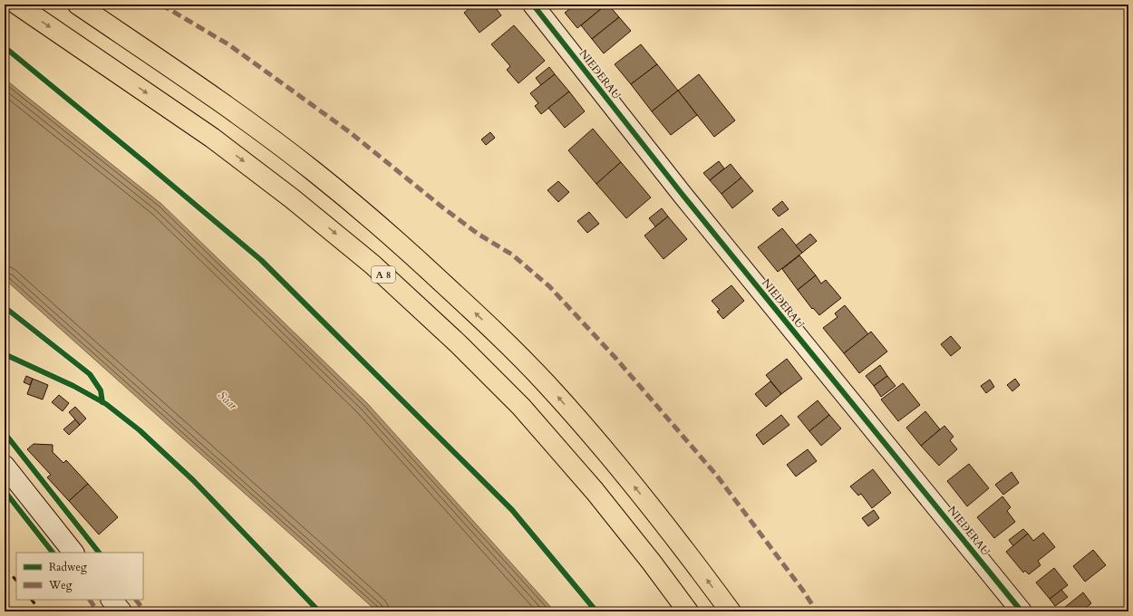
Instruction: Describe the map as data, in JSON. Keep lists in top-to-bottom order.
{
  "streets": {
    "highway": ["A 8"],
    "main road": ["NIEDERAU"]
  },
  "water": ["Saar"],
  "legend": ["Radweg", "Weg"]
}
